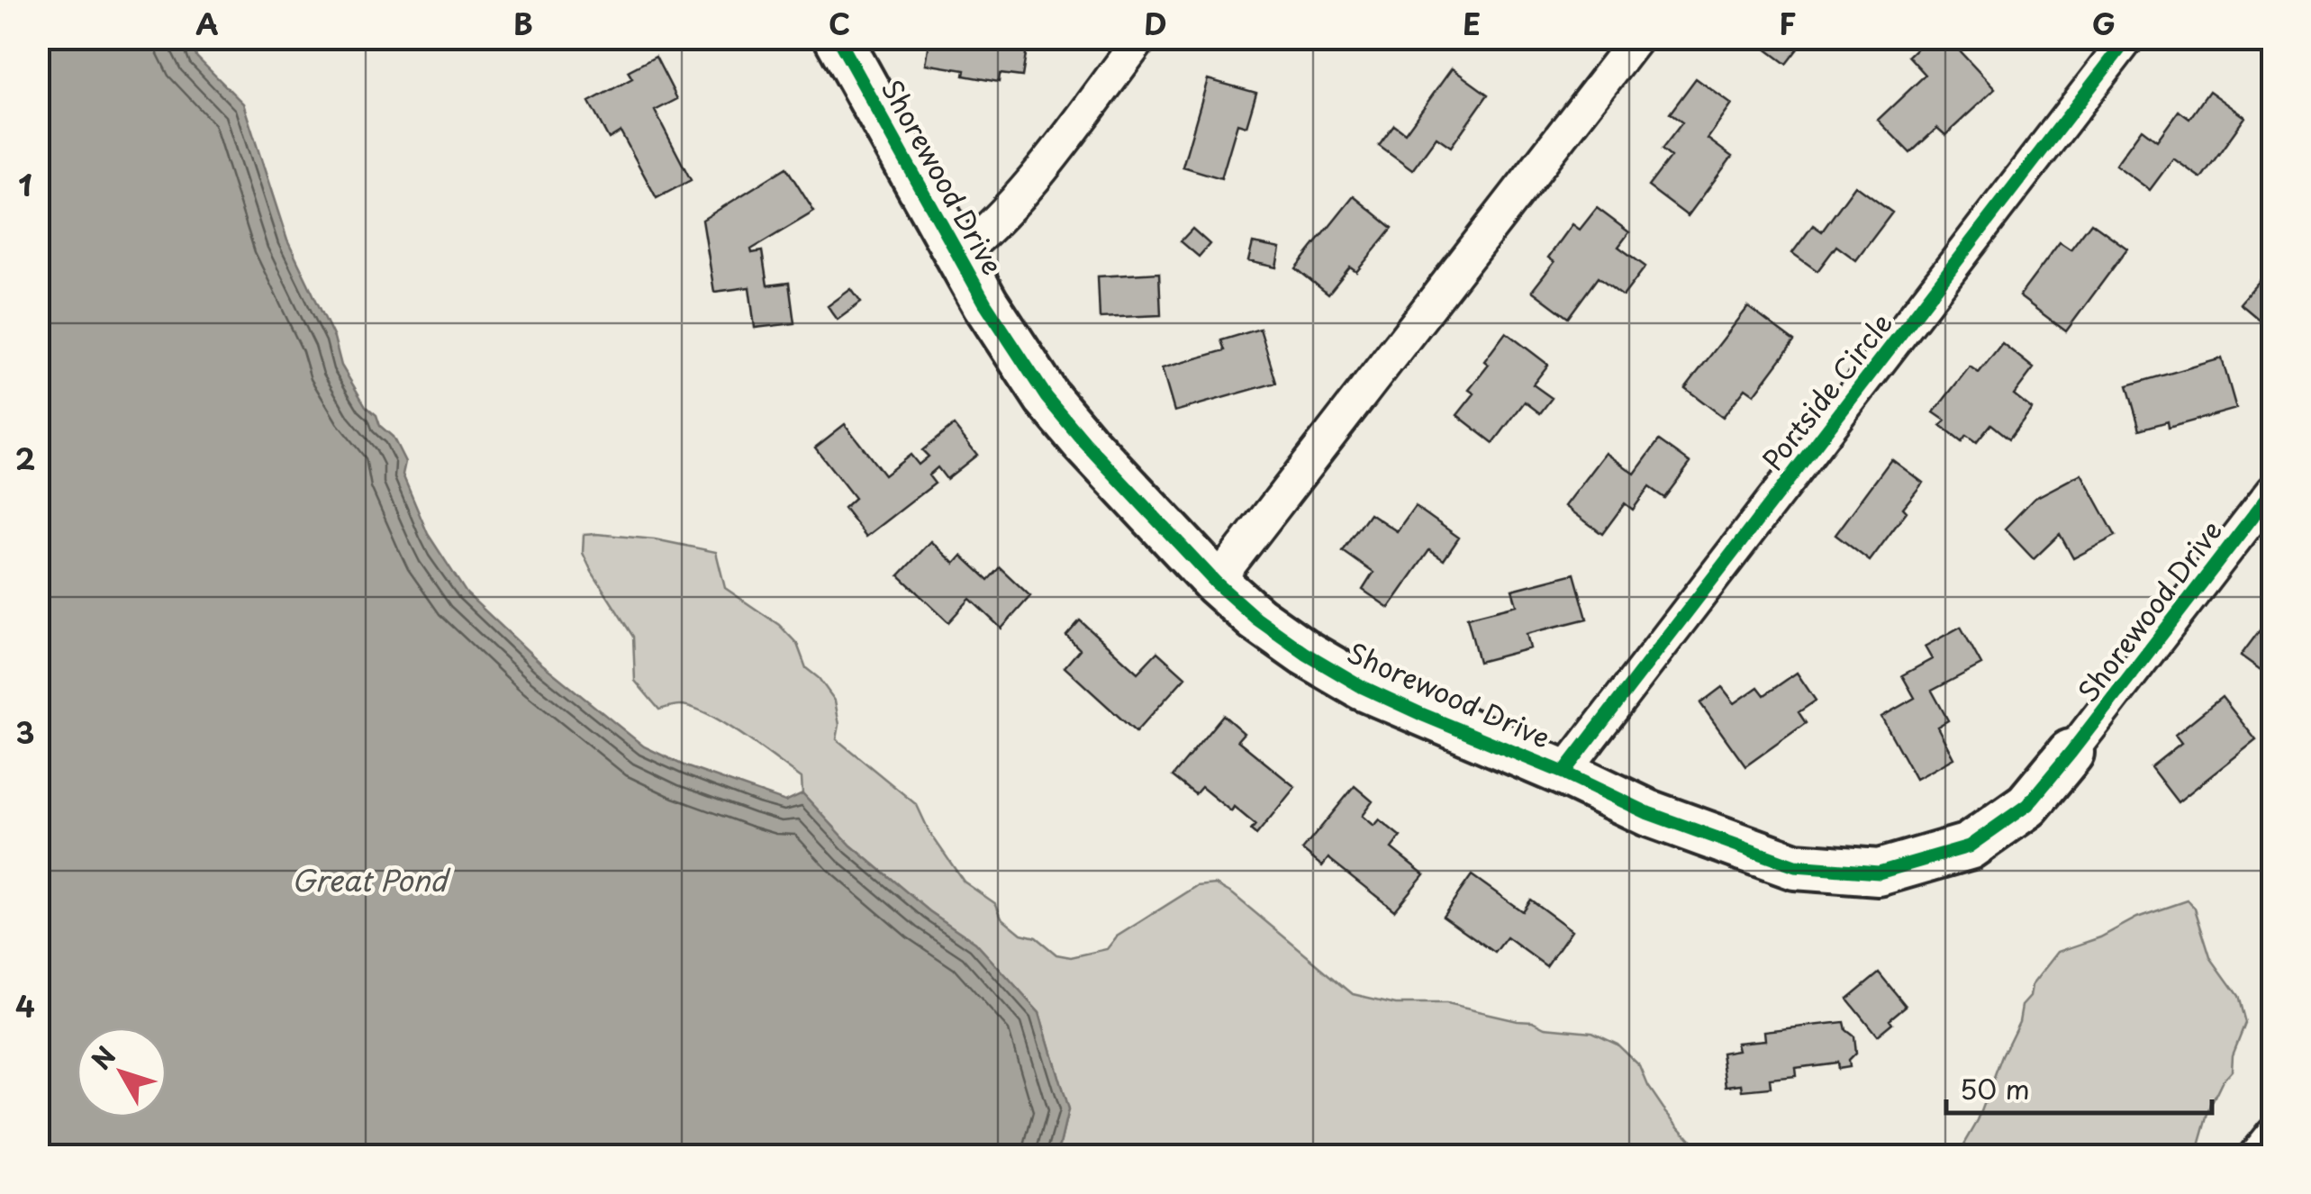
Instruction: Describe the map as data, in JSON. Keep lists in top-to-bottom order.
{
  "streets": {
    "street": ["Shorewood Drive", "Portside Circle"]
  },
  "crossings": [
    ["Shorewood Drive", "Portside Circle"]
  ],
  "water": ["Great Pond"],
  "scale_bar": "50 m",
  "north": "top left",
  "grid": {
    "columns": [
      "A",
      "B",
      "C",
      "D",
      "E",
      "F",
      "G"
    ],
    "rows": [
      "1",
      "2",
      "3",
      "4"
    ]
  }
}
